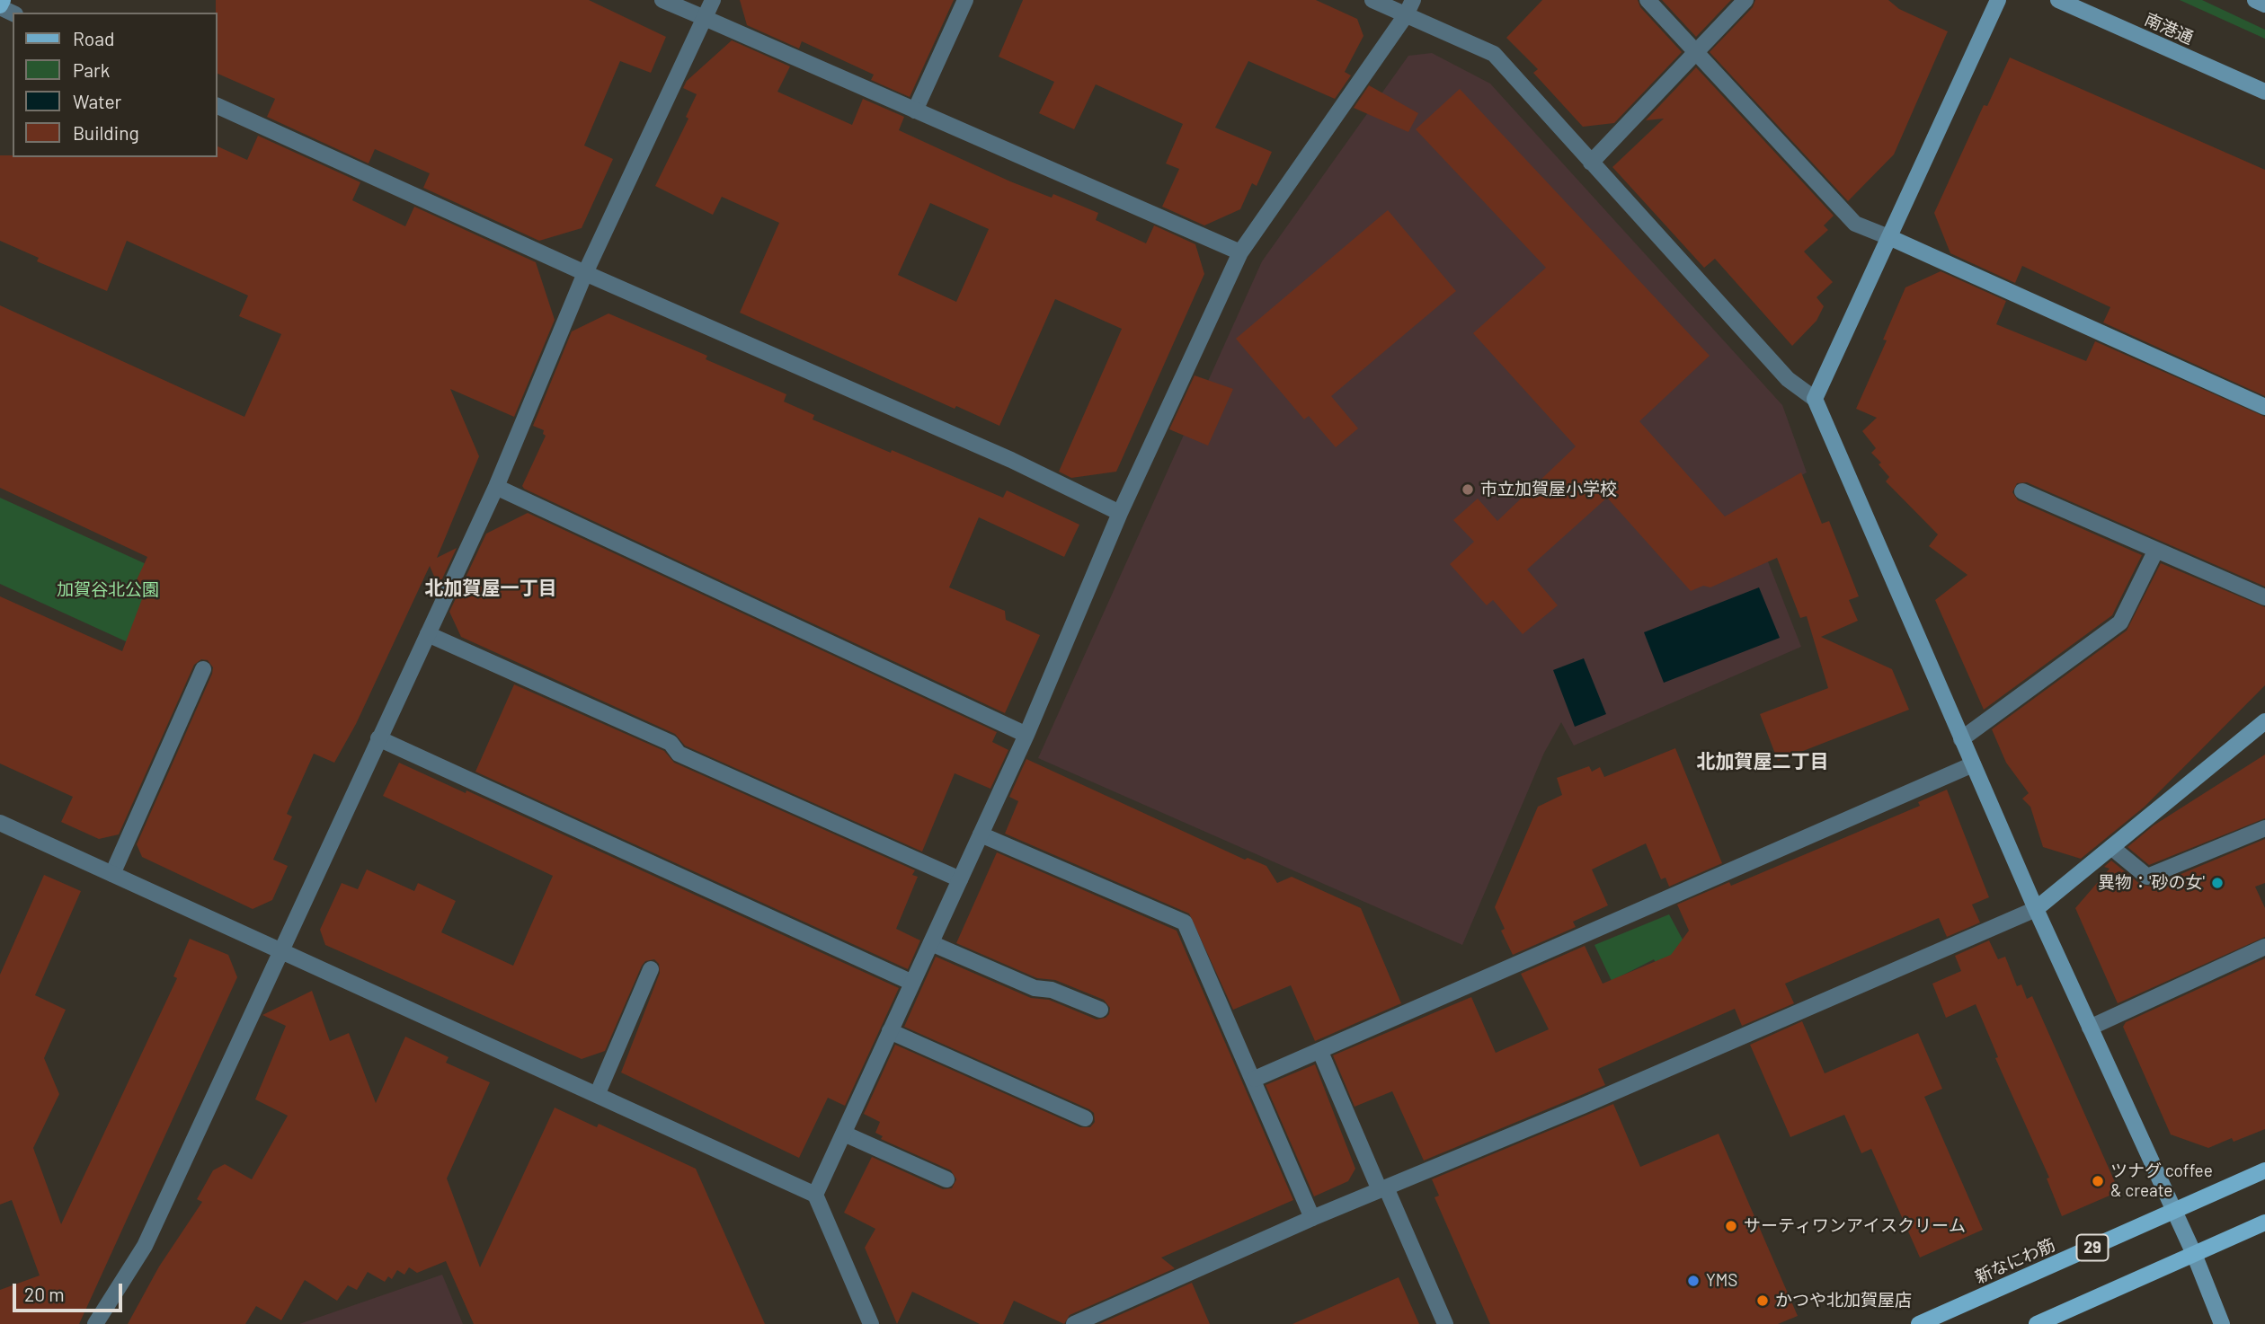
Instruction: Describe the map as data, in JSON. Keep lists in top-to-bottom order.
{
  "streets": {
    "main road": ["29", "新なにわ筋"],
    "street": ["南港通"]
  },
  "districts": ["北加賀屋一丁目", "北加賀屋二丁目"],
  "parks": ["加賀谷北公園"],
  "places": [
    "市立加賀屋小学校",
    "異物：'砂の女'",
    "ツナグ coffee & create",
    "サーティワンアイスクリーム",
    "YMS",
    "かつや北加賀屋店"
  ],
  "legend": [
    "Road",
    "Park",
    "Water",
    "Building"
  ],
  "scale_bar": "20 m"
}
